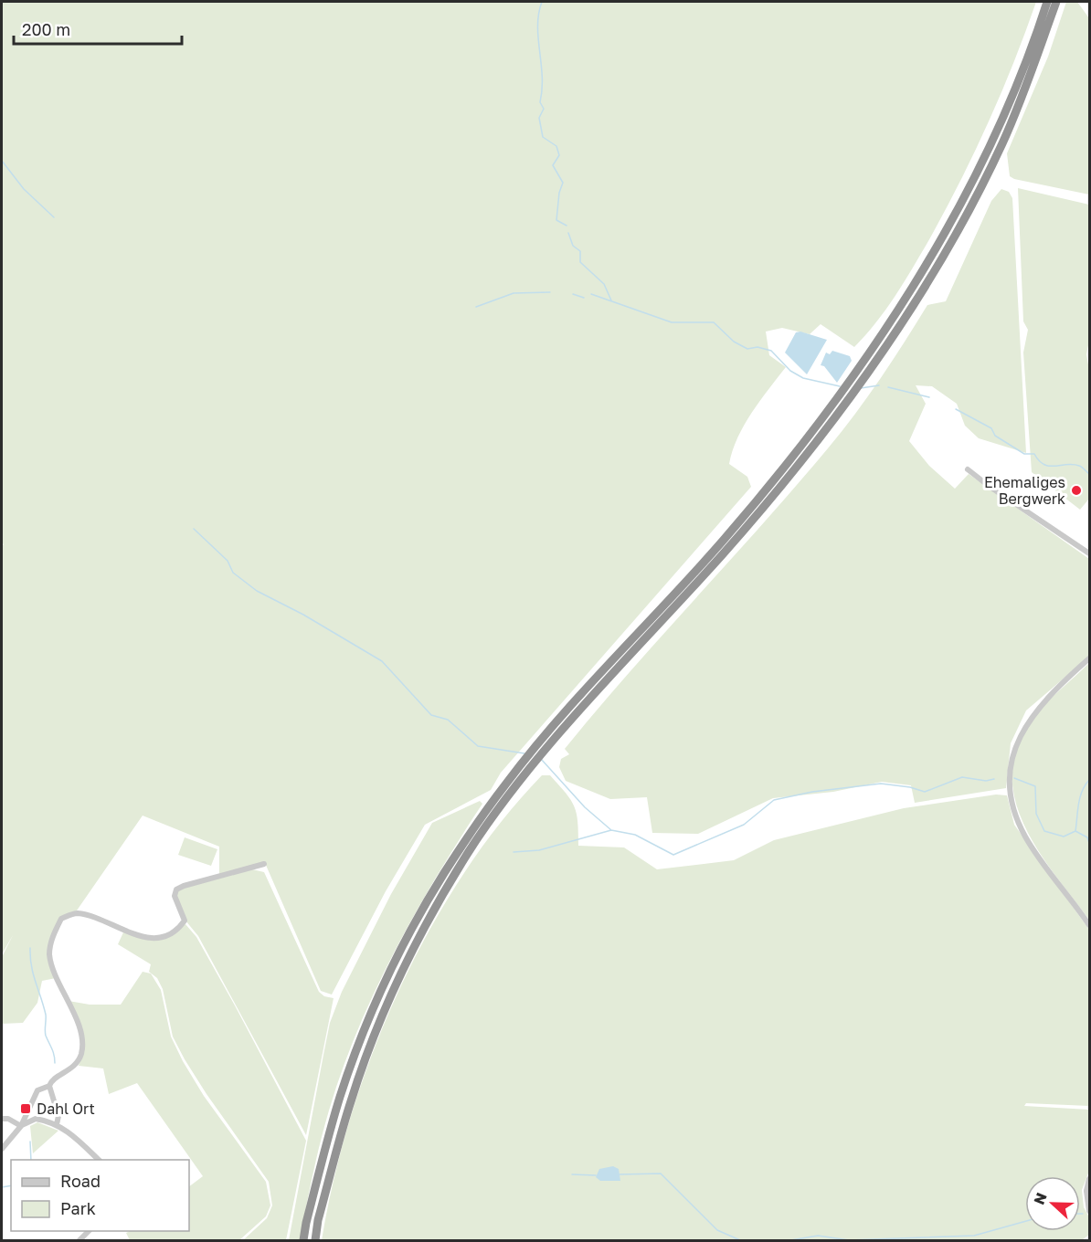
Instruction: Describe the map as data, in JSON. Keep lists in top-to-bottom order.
{
  "places": {
    "other": ["Ehemaliges Bergwerk"],
    "transit": ["Dahl Ort"]
  },
  "legend": ["Road", "Park"],
  "scale_bar": "200 m",
  "north": "left"
}
